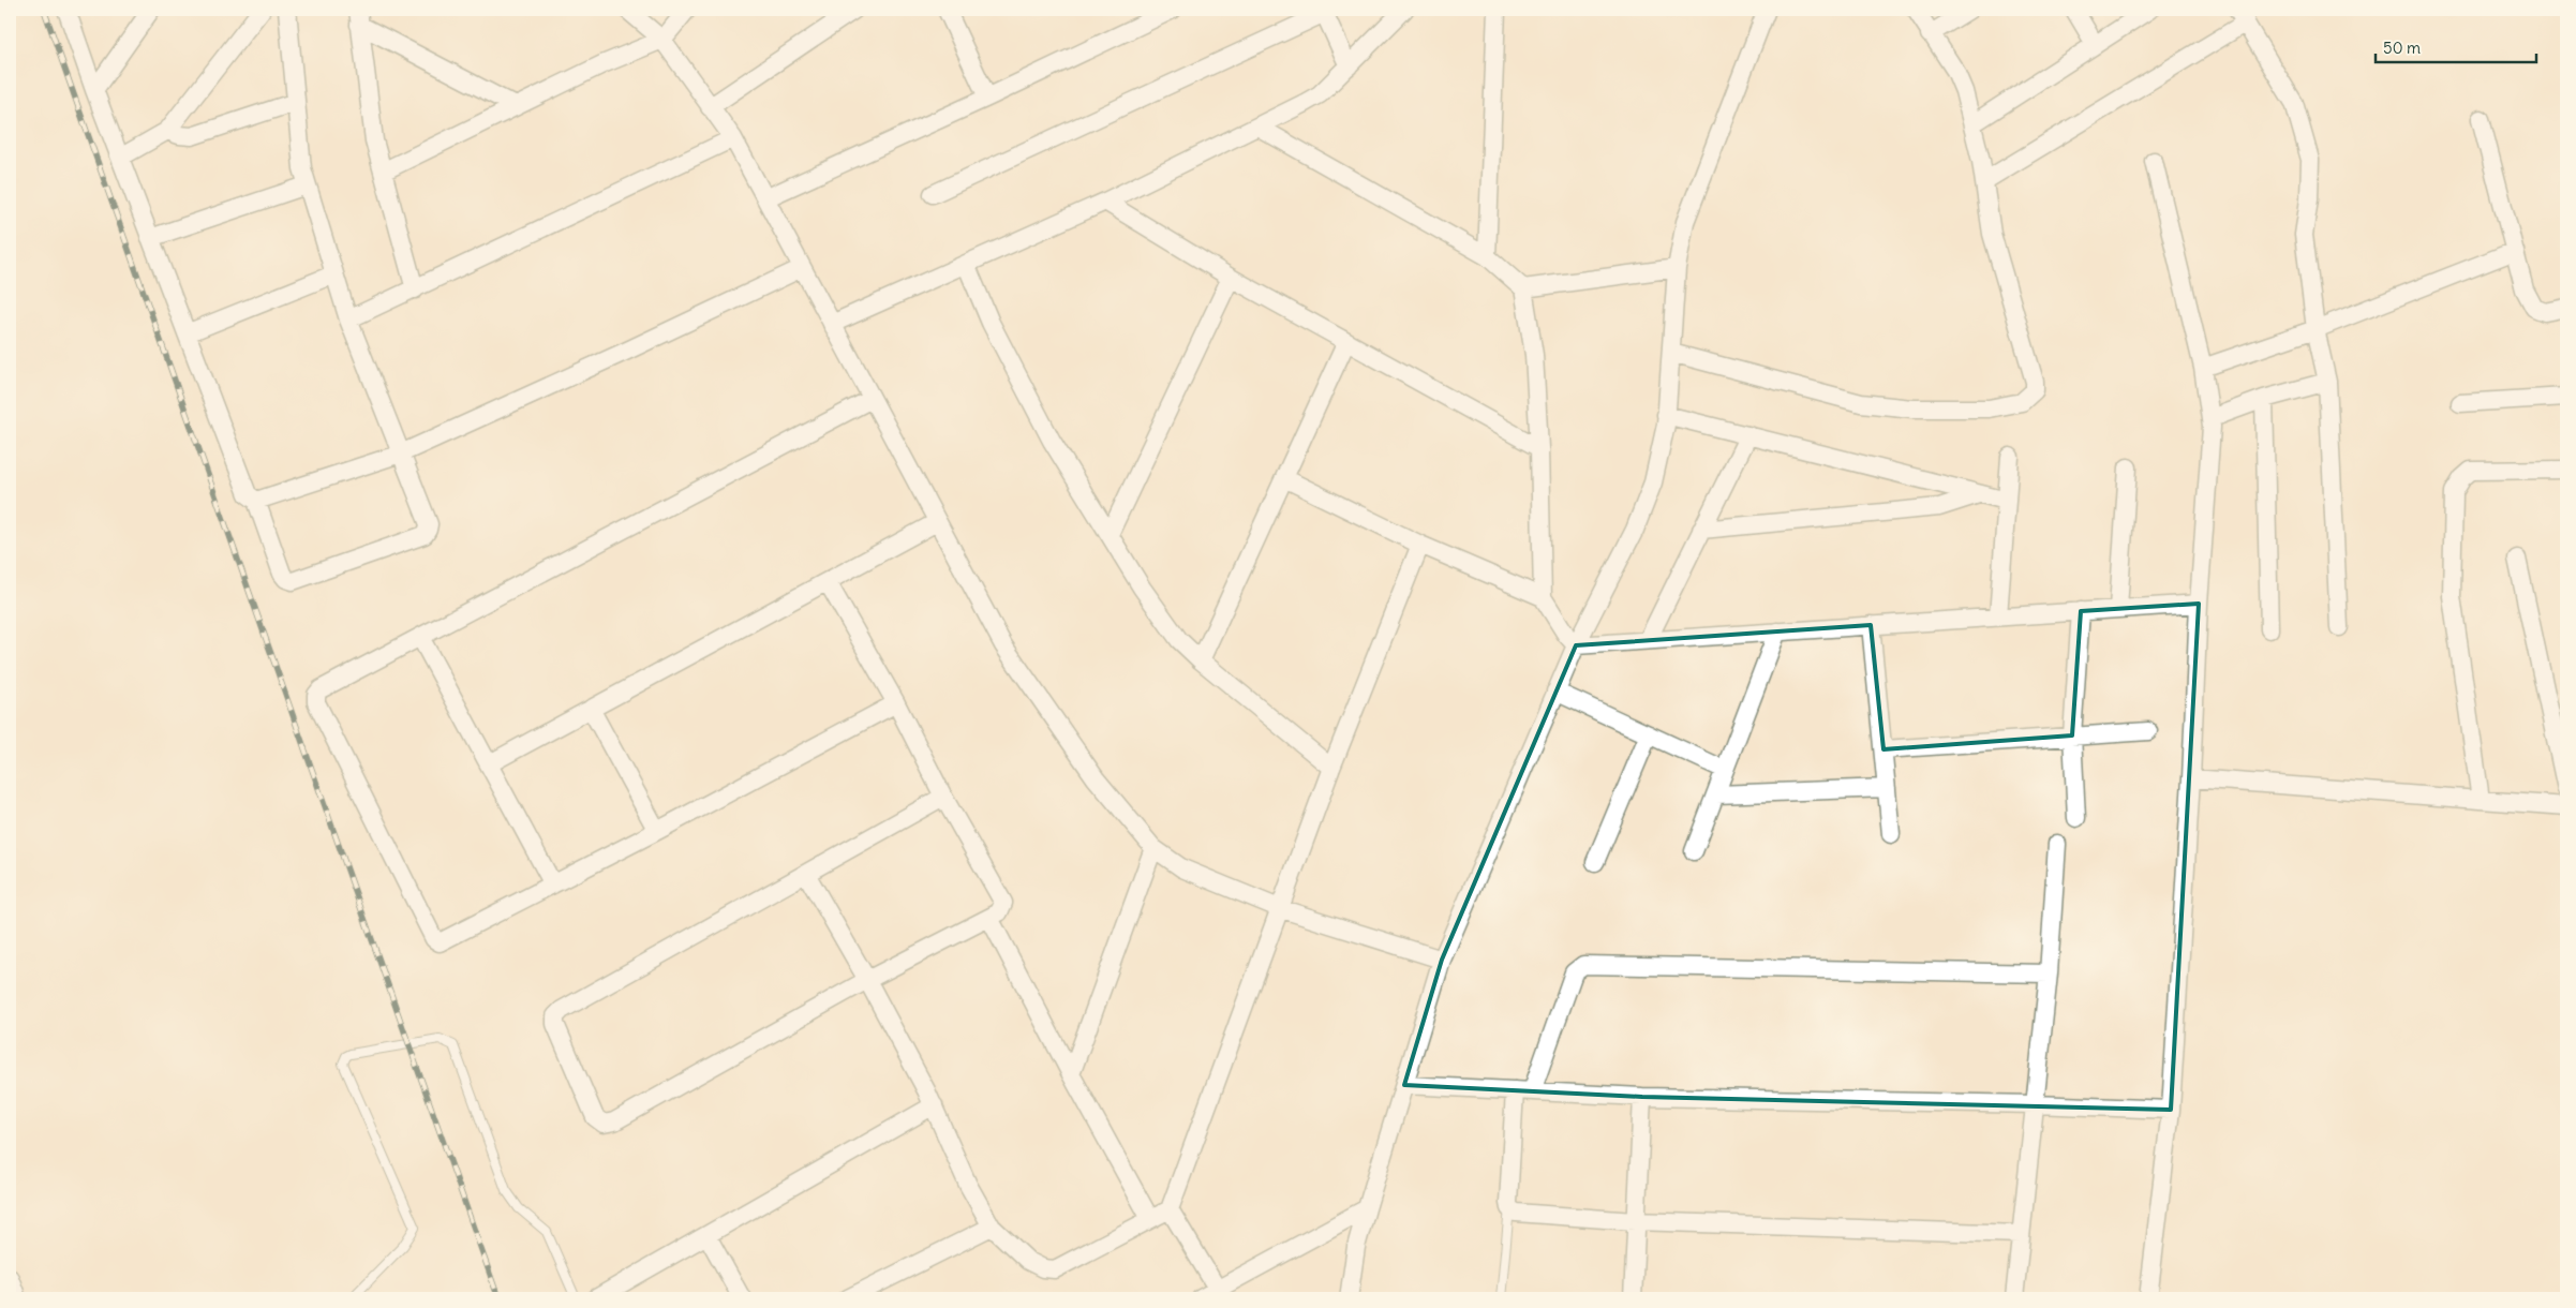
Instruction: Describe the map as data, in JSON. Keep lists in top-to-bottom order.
{
  "scale_bar": "50 m"
}
